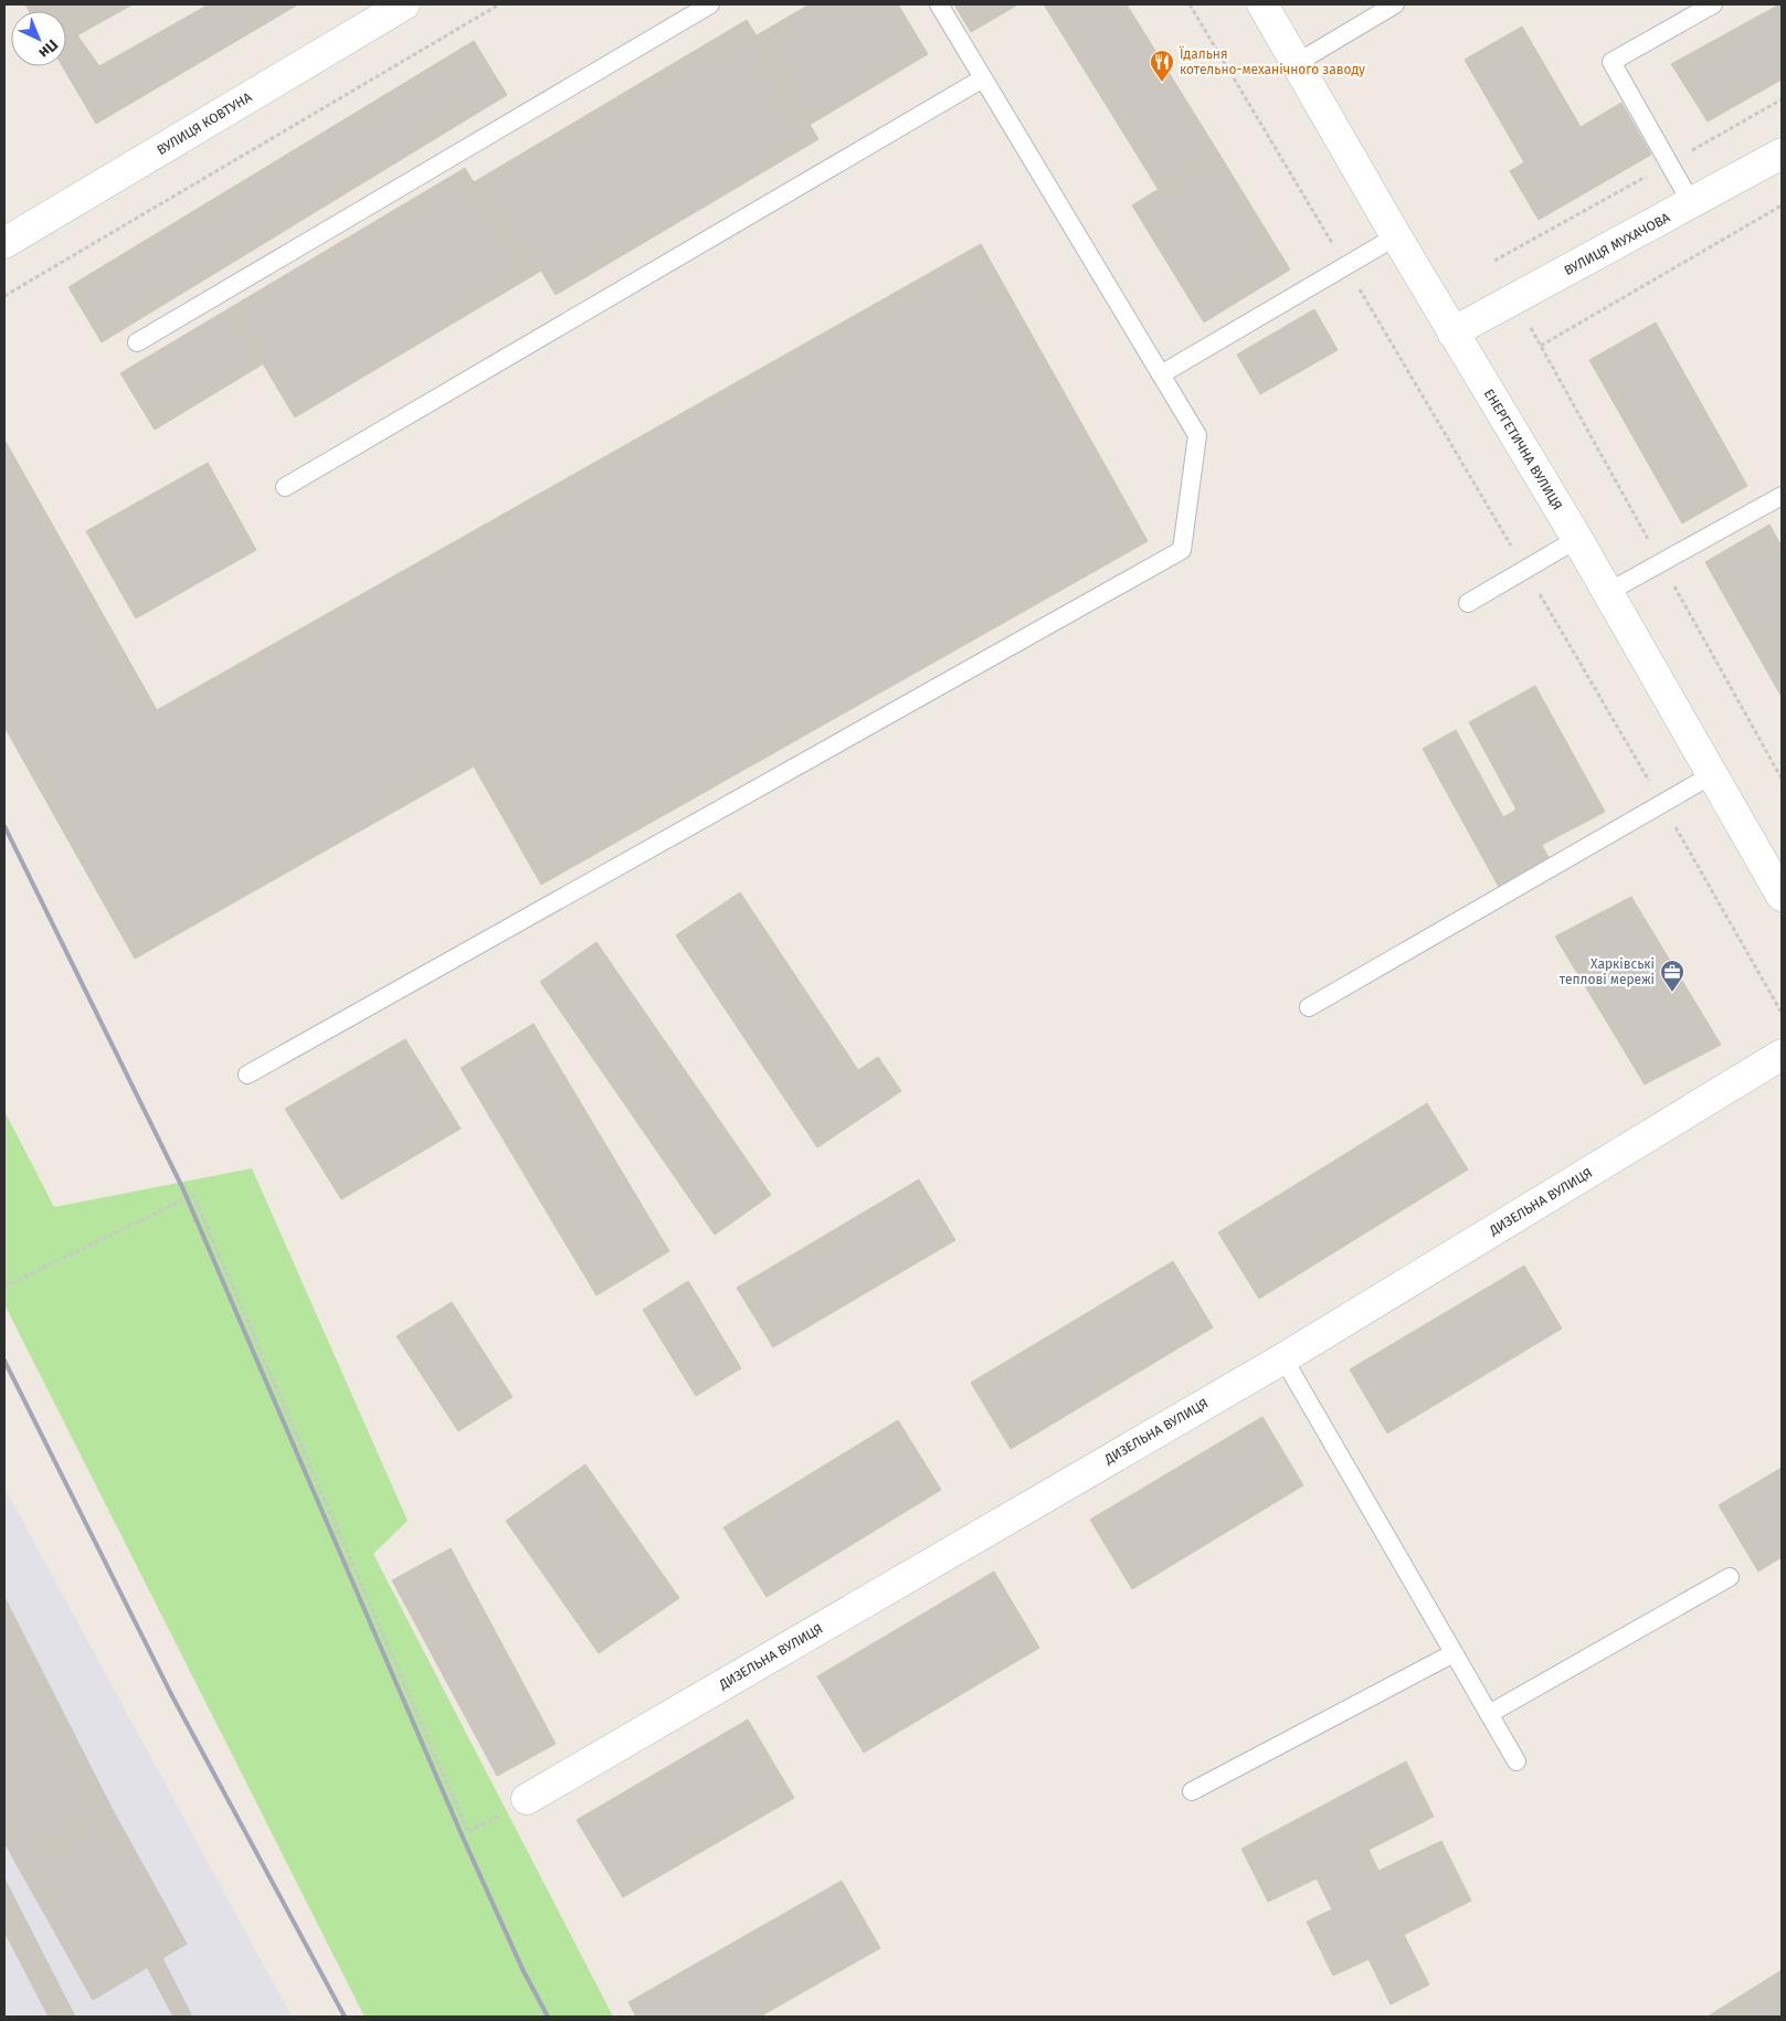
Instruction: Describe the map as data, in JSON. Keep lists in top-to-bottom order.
{
  "streets": {
    "street": [
      "ВУЛИЦЯ КОВТУНА",
      "ВУЛИЦЯ МУХАЧОВА",
      "ЕНЕРГЕТИЧНА ВУЛИЦЯ",
      "ДИЗЕЛЬНА ВУЛИЦЯ"
    ]
  },
  "crossings": [
    ["ВУЛИЦЯ МУХАЧОВА", "ЕНЕРГЕТИЧНА ВУЛИЦЯ"]
  ],
  "places": {
    "restaurant": ["Їдальня котельно-механічного заводу"],
    "office": ["Харківські теплові мережі"]
  },
  "north": "bottom right"
}
